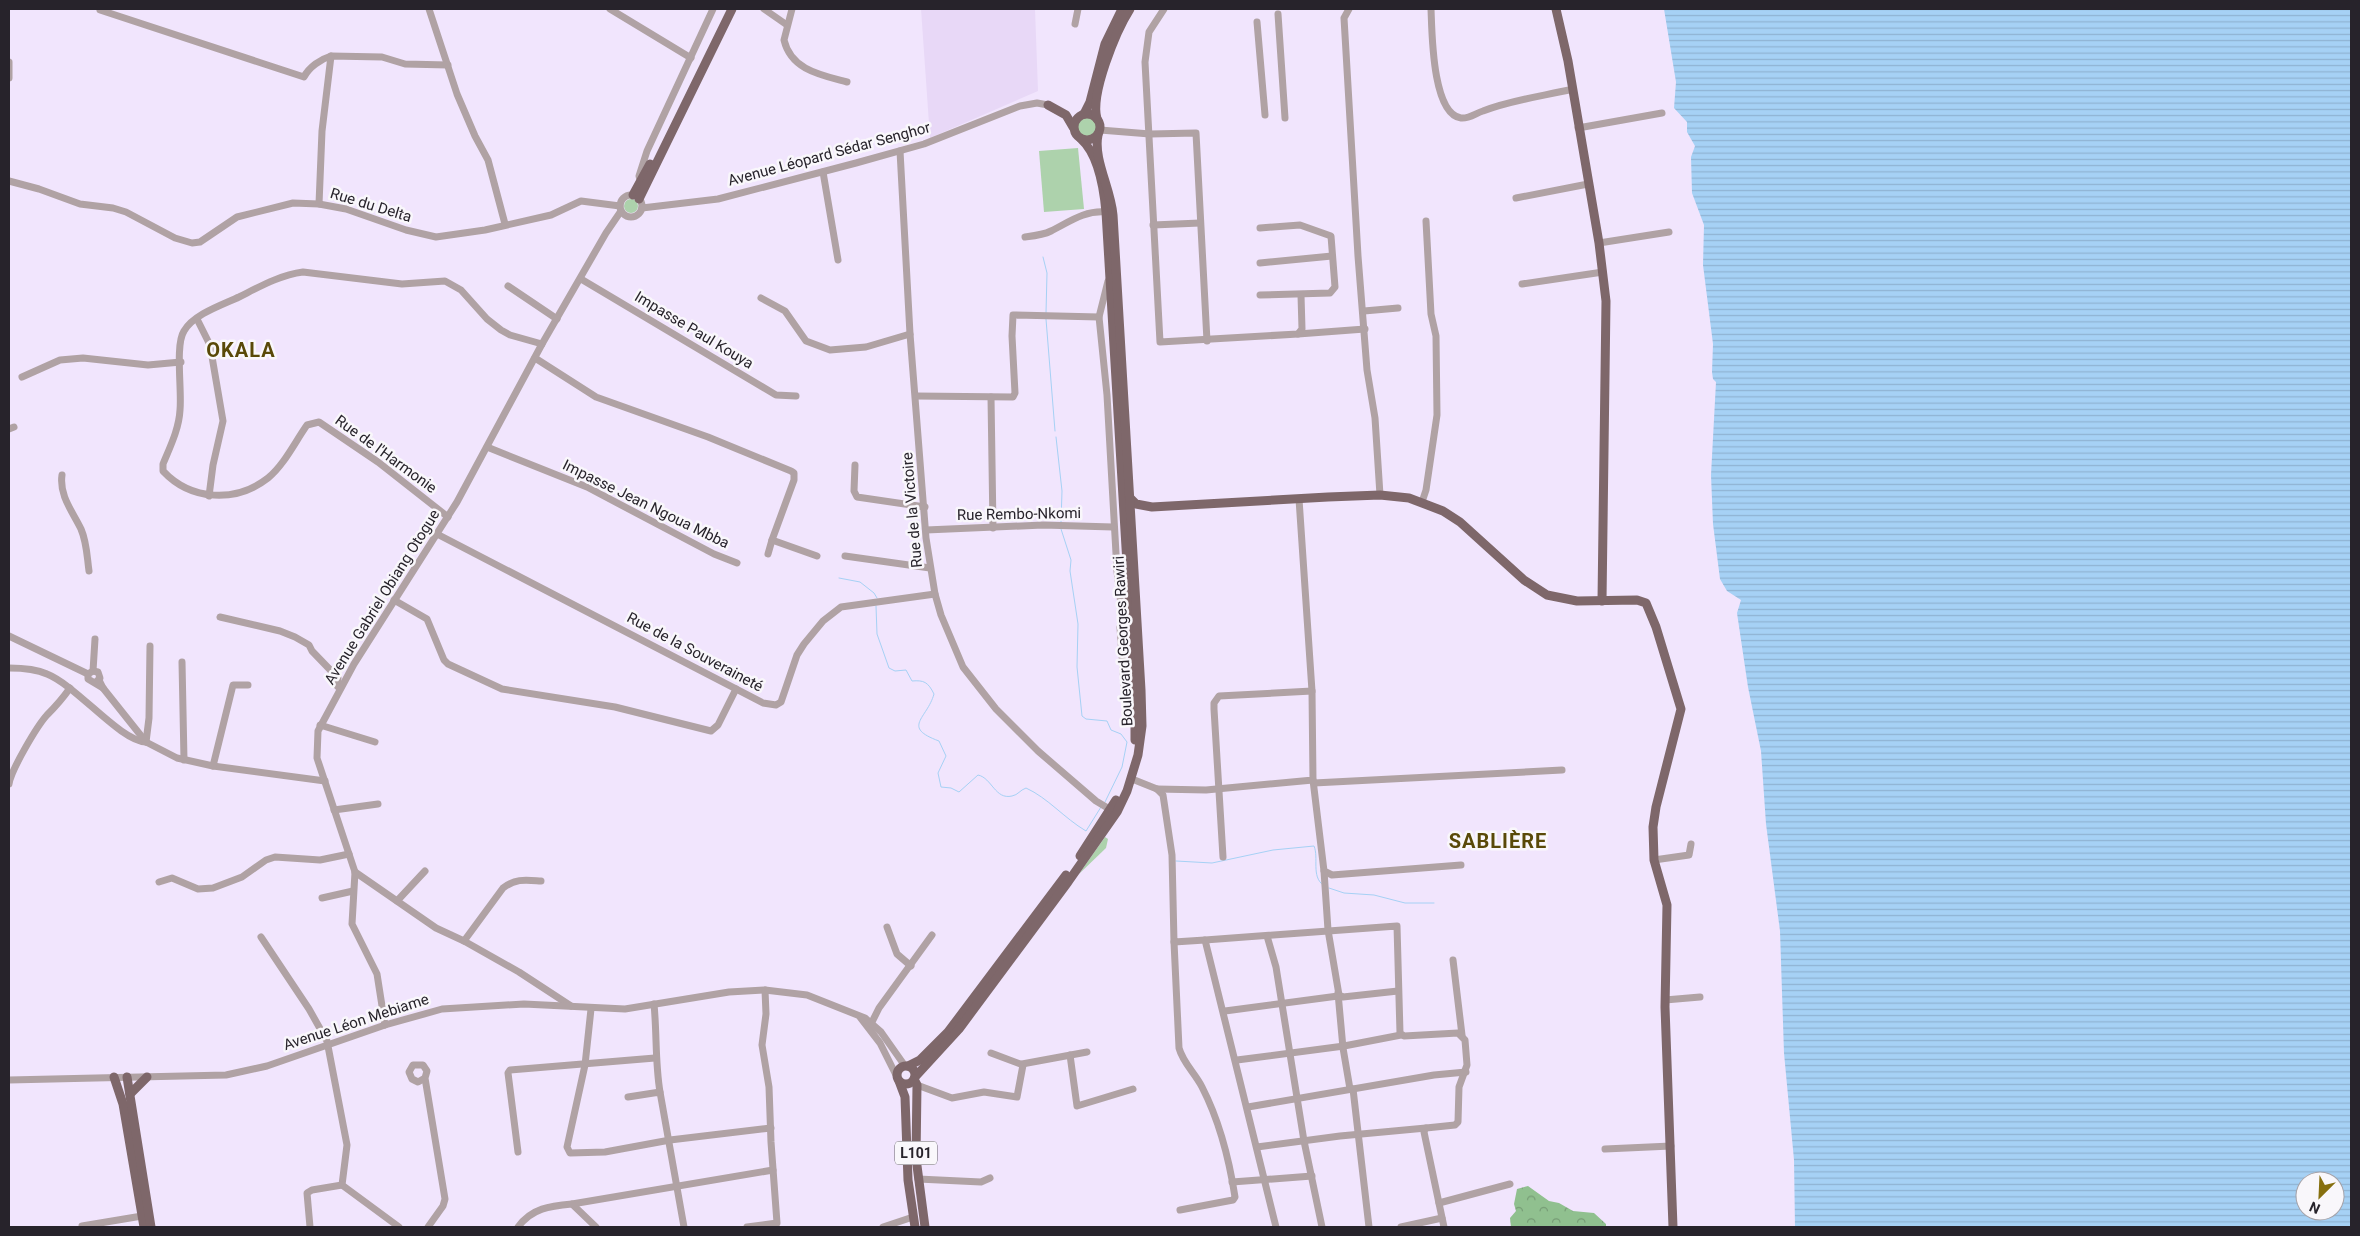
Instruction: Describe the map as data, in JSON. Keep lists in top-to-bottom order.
{
  "streets": {
    "main road": ["Boulevard Georges Rawiri", "L101"],
    "street": [
      "Avenue Léopard Sédar Senghor",
      "Rue du Delta",
      "Impasse Paul Kouya",
      "Rue de l'Harmonie",
      "Impasse Jean Ngoua Mbba",
      "Rue de la Victoire",
      "Rue Rembo-Nkomi",
      "Avenue Gabriel Obiang Otogue",
      "Rue de la Souveraineté",
      "Avenue Léon Mebiame"
    ]
  },
  "crossings": [
    ["Avenue Léopard Sédar Senghor", "Rue du Delta"],
    ["Avenue Léopard Sédar Senghor", "Rue de la Victoire"],
    ["Avenue Léopard Sédar Senghor", "Avenue Gabriel Obiang Otogue"],
    ["Rue du Delta", "Avenue Gabriel Obiang Otogue"],
    ["Impasse Paul Kouya", "Avenue Gabriel Obiang Otogue"],
    ["Rue de l'Harmonie", "Avenue Gabriel Obiang Otogue"],
    ["Impasse Jean Ngoua Mbba", "Avenue Gabriel Obiang Otogue"],
    ["Rue de la Victoire", "Rue Rembo-Nkomi"],
    ["Rue de la Victoire", "Boulevard Georges Rawiri"],
    ["Rue de la Victoire", "Rue de la Souveraineté"],
    ["Avenue Gabriel Obiang Otogue", "Rue de la Souveraineté"],
    ["Avenue Gabriel Obiang Otogue", "Avenue Léon Mebiame"],
    ["Boulevard Georges Rawiri", "L101"]
  ],
  "districts": ["OKALA", "SABLIÈRE"],
  "north": "bottom left"
}
